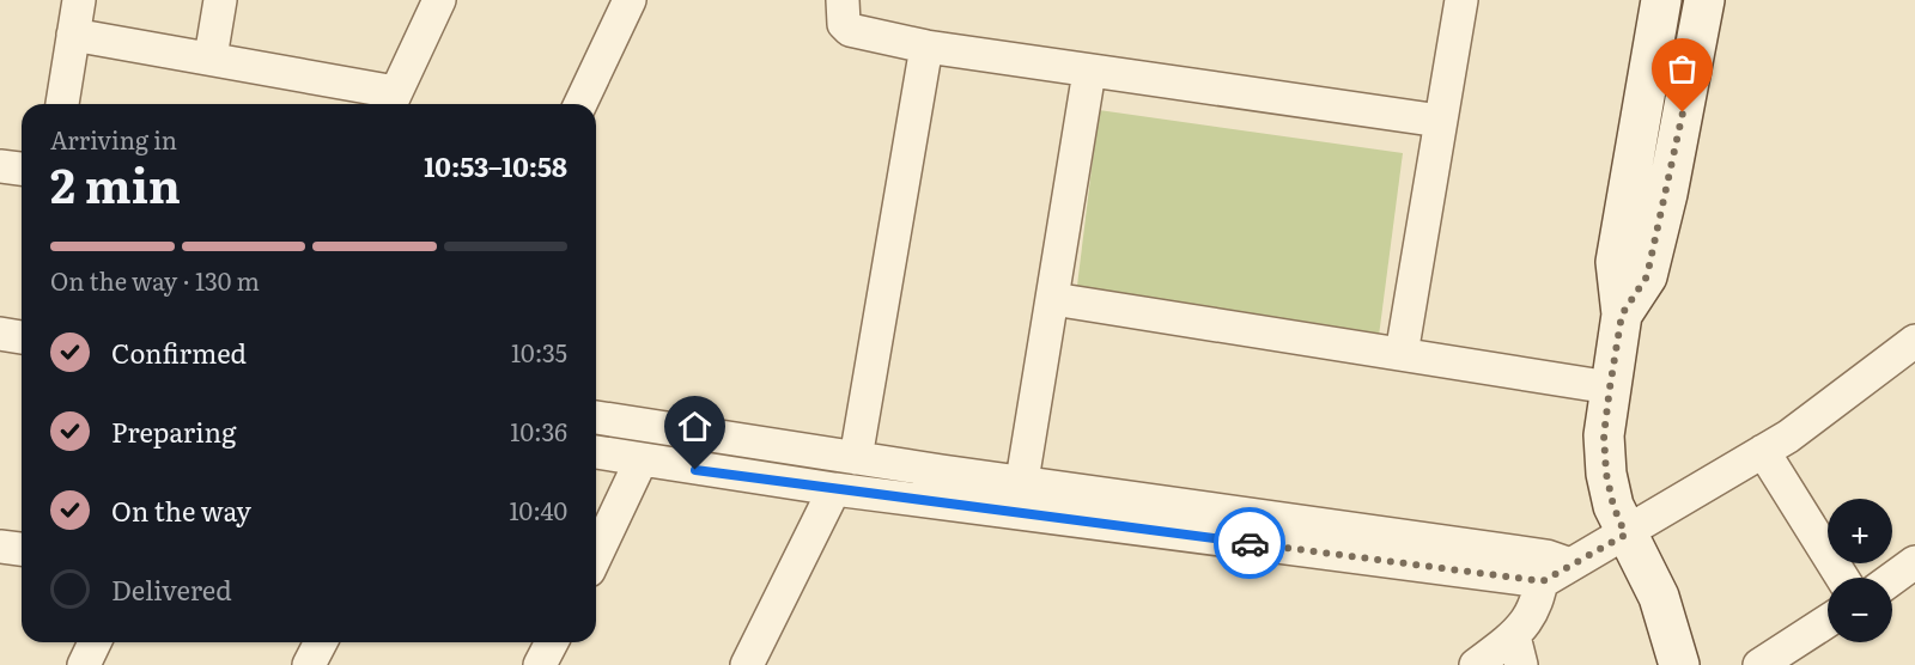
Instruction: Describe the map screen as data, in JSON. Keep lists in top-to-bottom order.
{
  "page": {
    "heading": ["2 min", "Arriving in", "10:53–10:58"],
    "bar": "On the way · 130 m",
    "list": [
      ["Confirmed", "10:35"],
      ["Preparing", "10:36"],
      ["On the way", "10:40"],
      "Delivered"
    ],
    "map_buttons": ["+", "−"]
  }
}
